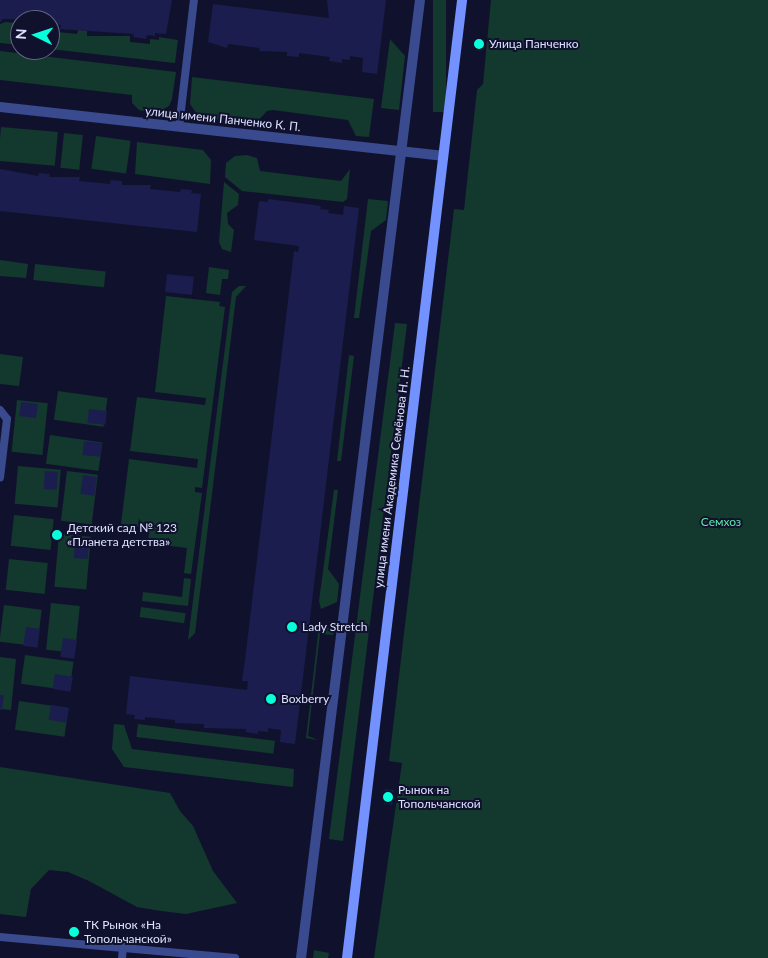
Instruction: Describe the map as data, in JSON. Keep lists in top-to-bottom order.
{
  "streets": {
    "main road": ["улица имени Академика Семёнова Н. Н."],
    "street": ["улица имени Панченко К. П."]
  },
  "crossings": [
    ["улица имени Панченко К. П.", "улица имени Академика Семёнова Н. Н."]
  ],
  "parks": ["Семхоз"],
  "places": [
    "Улица Панченко",
    "Детский сад № 123 «Планета детства»",
    "Lady Stretch",
    "Boxberry",
    "Рынок на Топольчанской",
    "ТК Рынок «На Топольчанской»"
  ],
  "north": "left"
}
